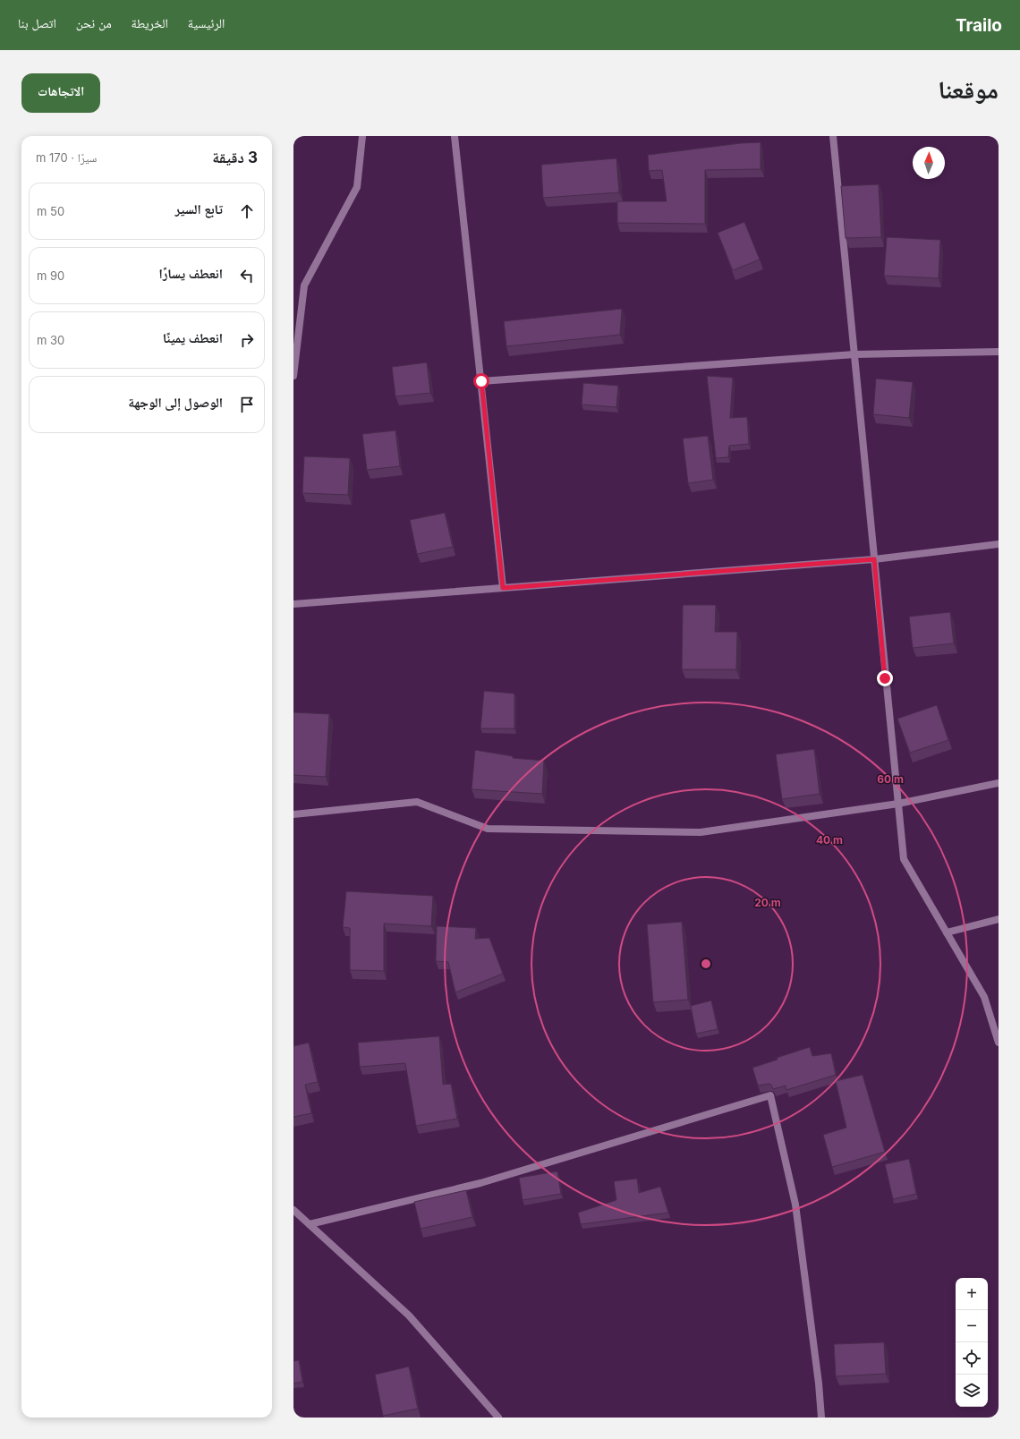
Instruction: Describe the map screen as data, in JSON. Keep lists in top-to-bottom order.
{
  "north": "top",
  "page": {
    "header": "Trailo",
    "nav": [
      "الرئيسية",
      "الخريطة",
      "من نحن",
      "اتصل بنا"
    ],
    "title": "موقعنا",
    "buttons": "الاتجاهات",
    "heading": ["3 دقيقة", "سيرًا · 170 m"],
    "list": [
      ["تابع السير", "50 m"],
      ["انعطف يسارًا", "90 m"],
      ["انعطف يمينًا", "30 m"],
      "الوصول إلى الوجهة"
    ],
    "map_buttons": ["+", "−"]
  },
  "rings": ["60 m", "40 m", "20 m"]
}
